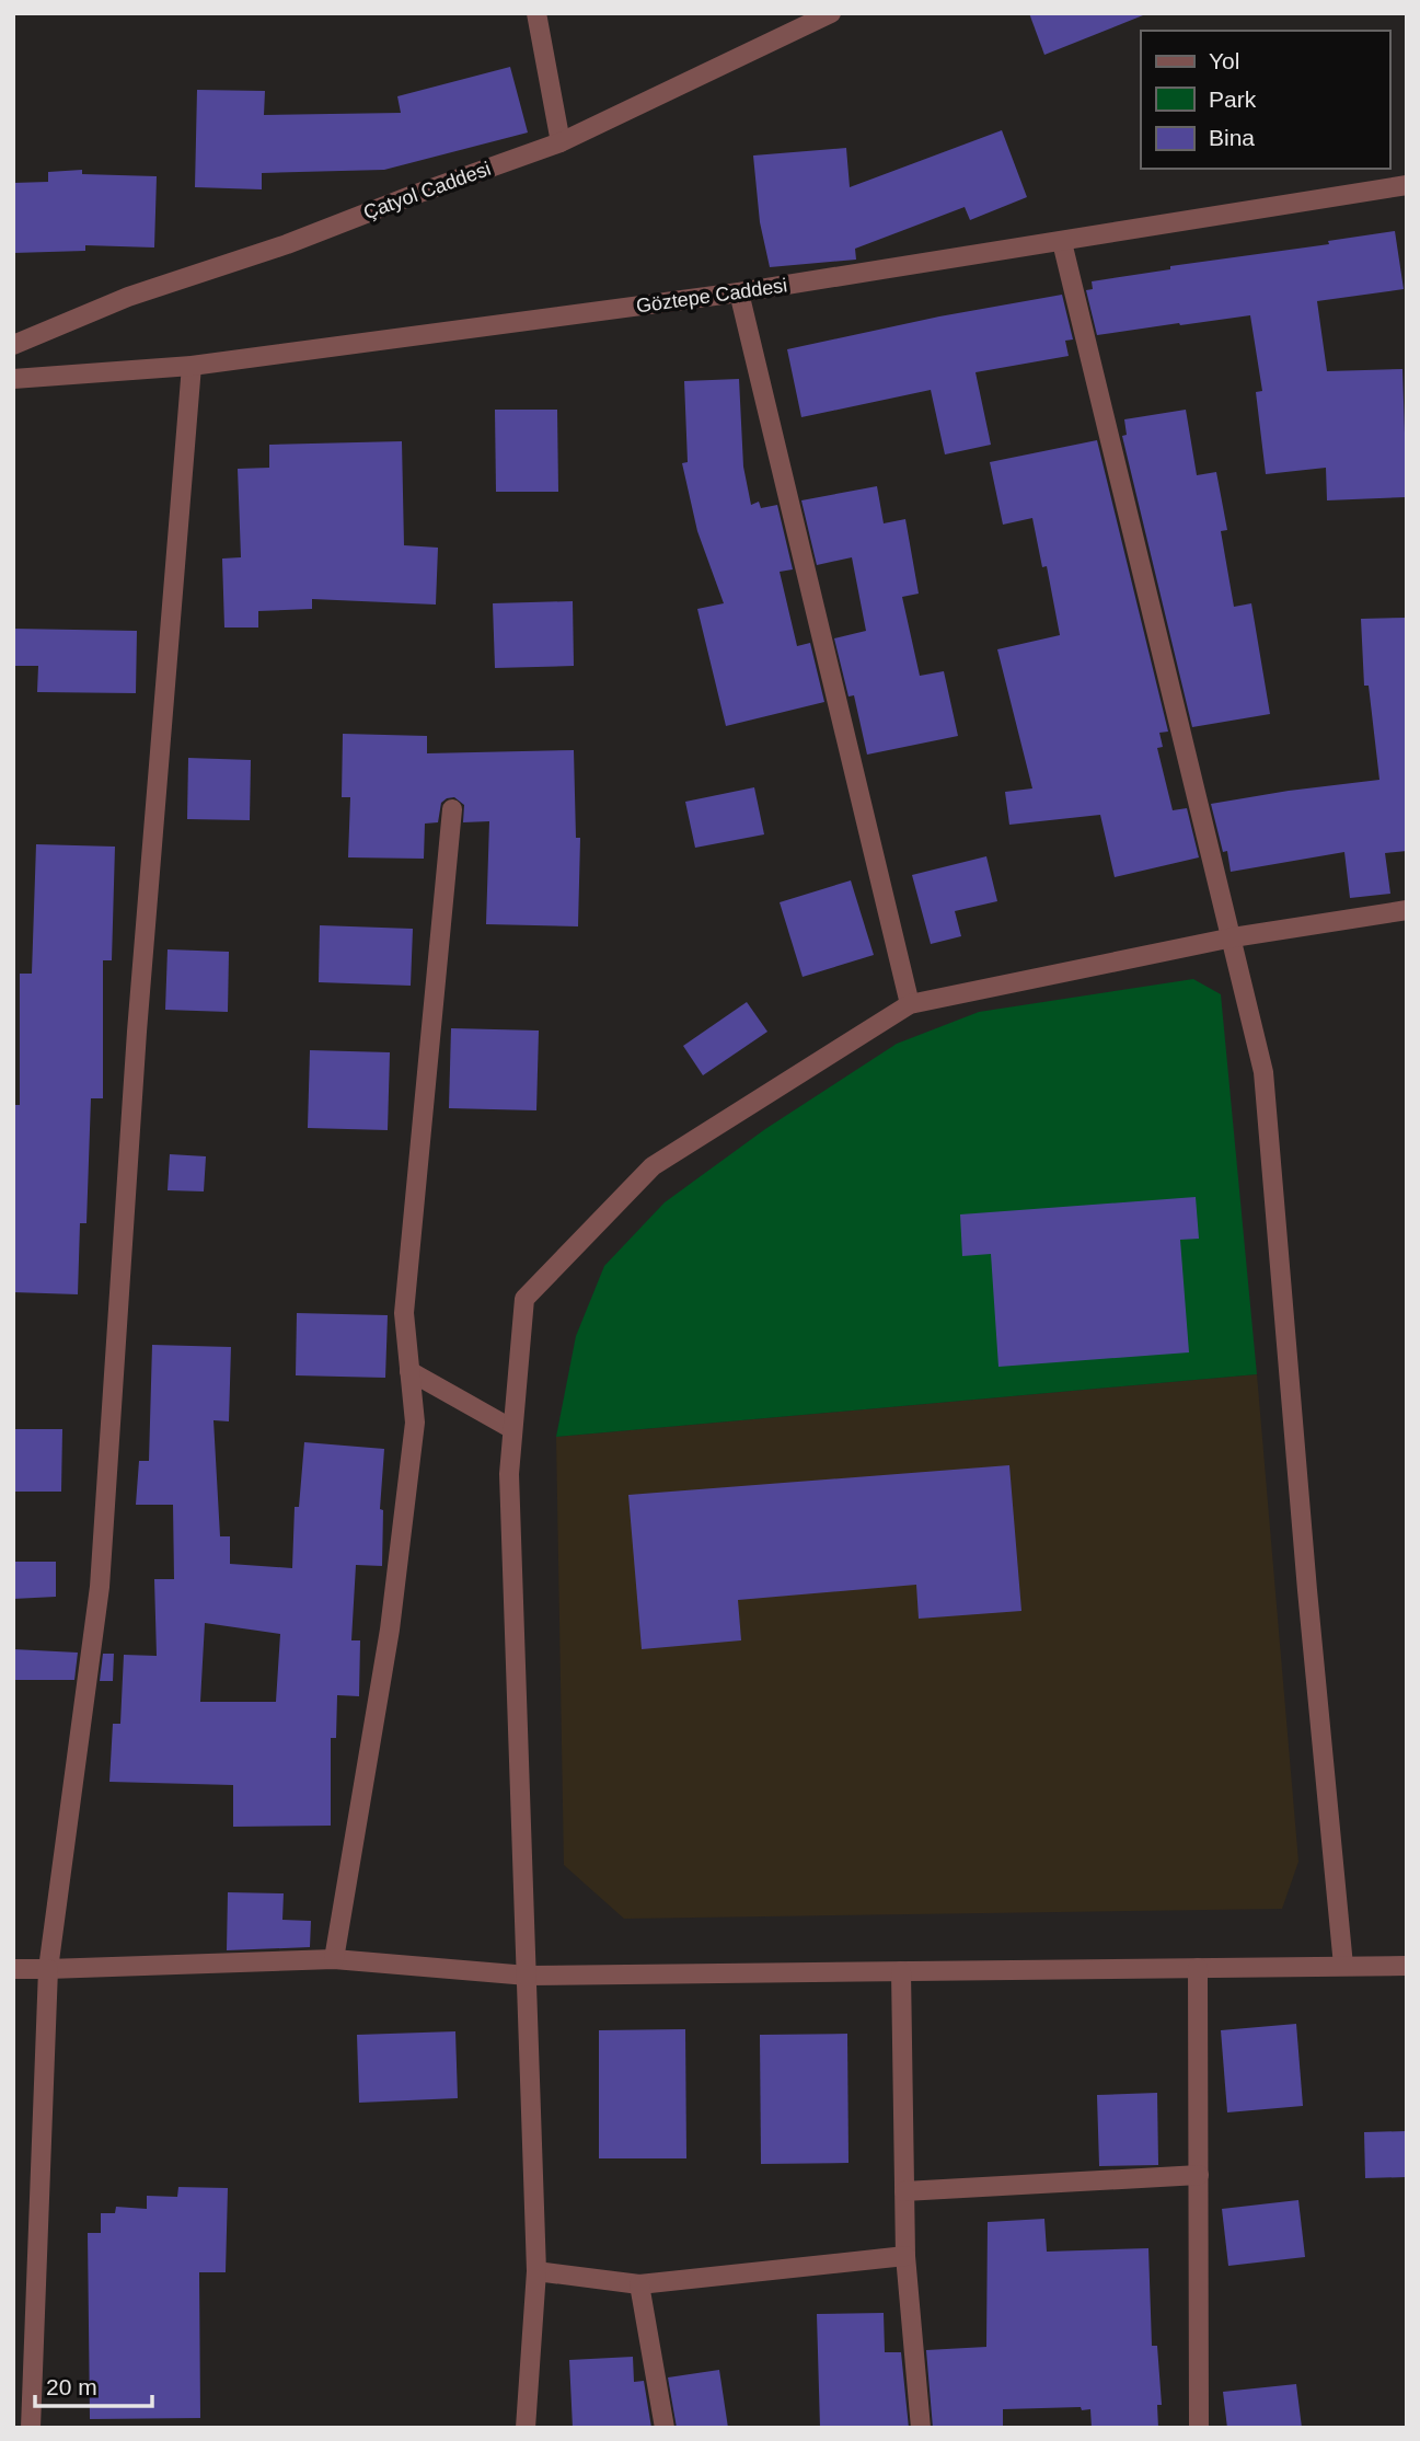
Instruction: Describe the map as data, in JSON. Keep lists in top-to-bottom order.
{
  "streets": {
    "street": ["Çatyol Caddesi", "Göztepe Caddesi"]
  },
  "legend": ["Yol", "Park", "Bina"],
  "scale_bar": "20 m"
}
